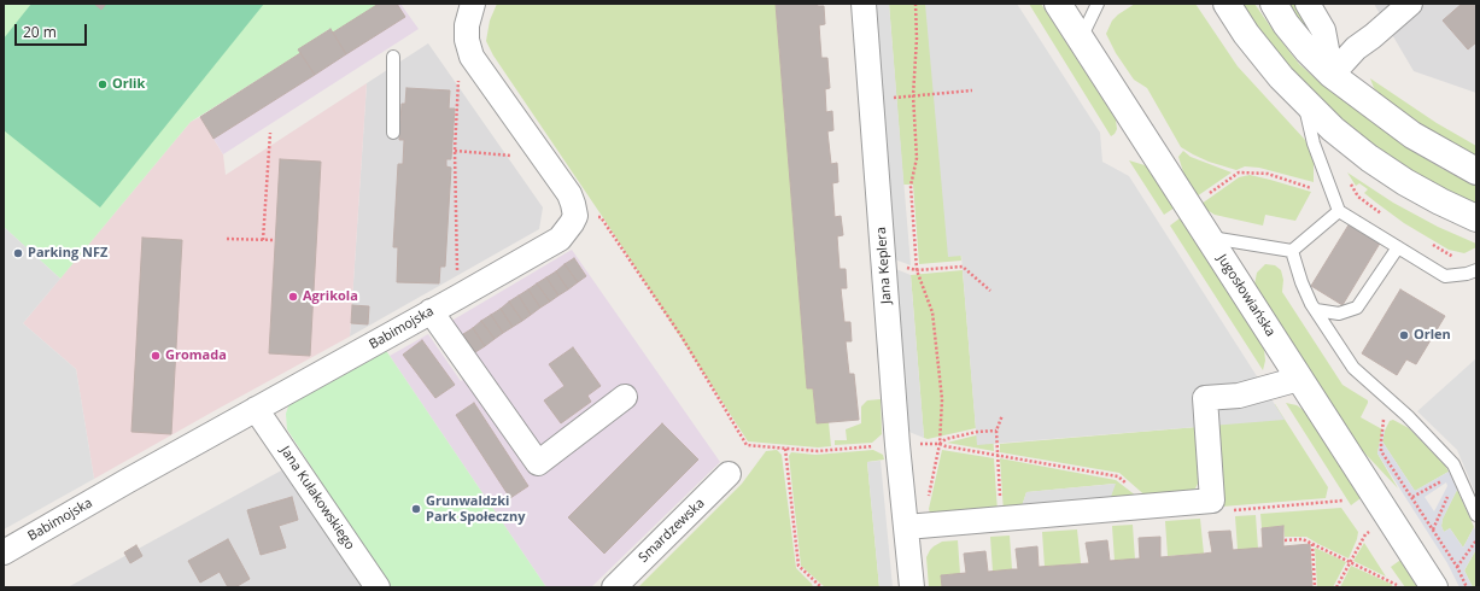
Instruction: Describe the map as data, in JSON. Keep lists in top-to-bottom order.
{
  "streets": {
    "street": [
      "Jana Keplera",
      "Jugosłowiańska",
      "Babimojska",
      "Jana Kułakowskiego",
      "Smardzewska"
    ]
  },
  "crossings": [
    ["Babimojska", "Jana Kułakowskiego"]
  ],
  "places": [
    "Orlik",
    "Parking NFZ",
    "Agrikola",
    "Orlen",
    "Gromada",
    "Grunwaldzki Park Społeczny"
  ],
  "scale_bar": "20 m"
}
